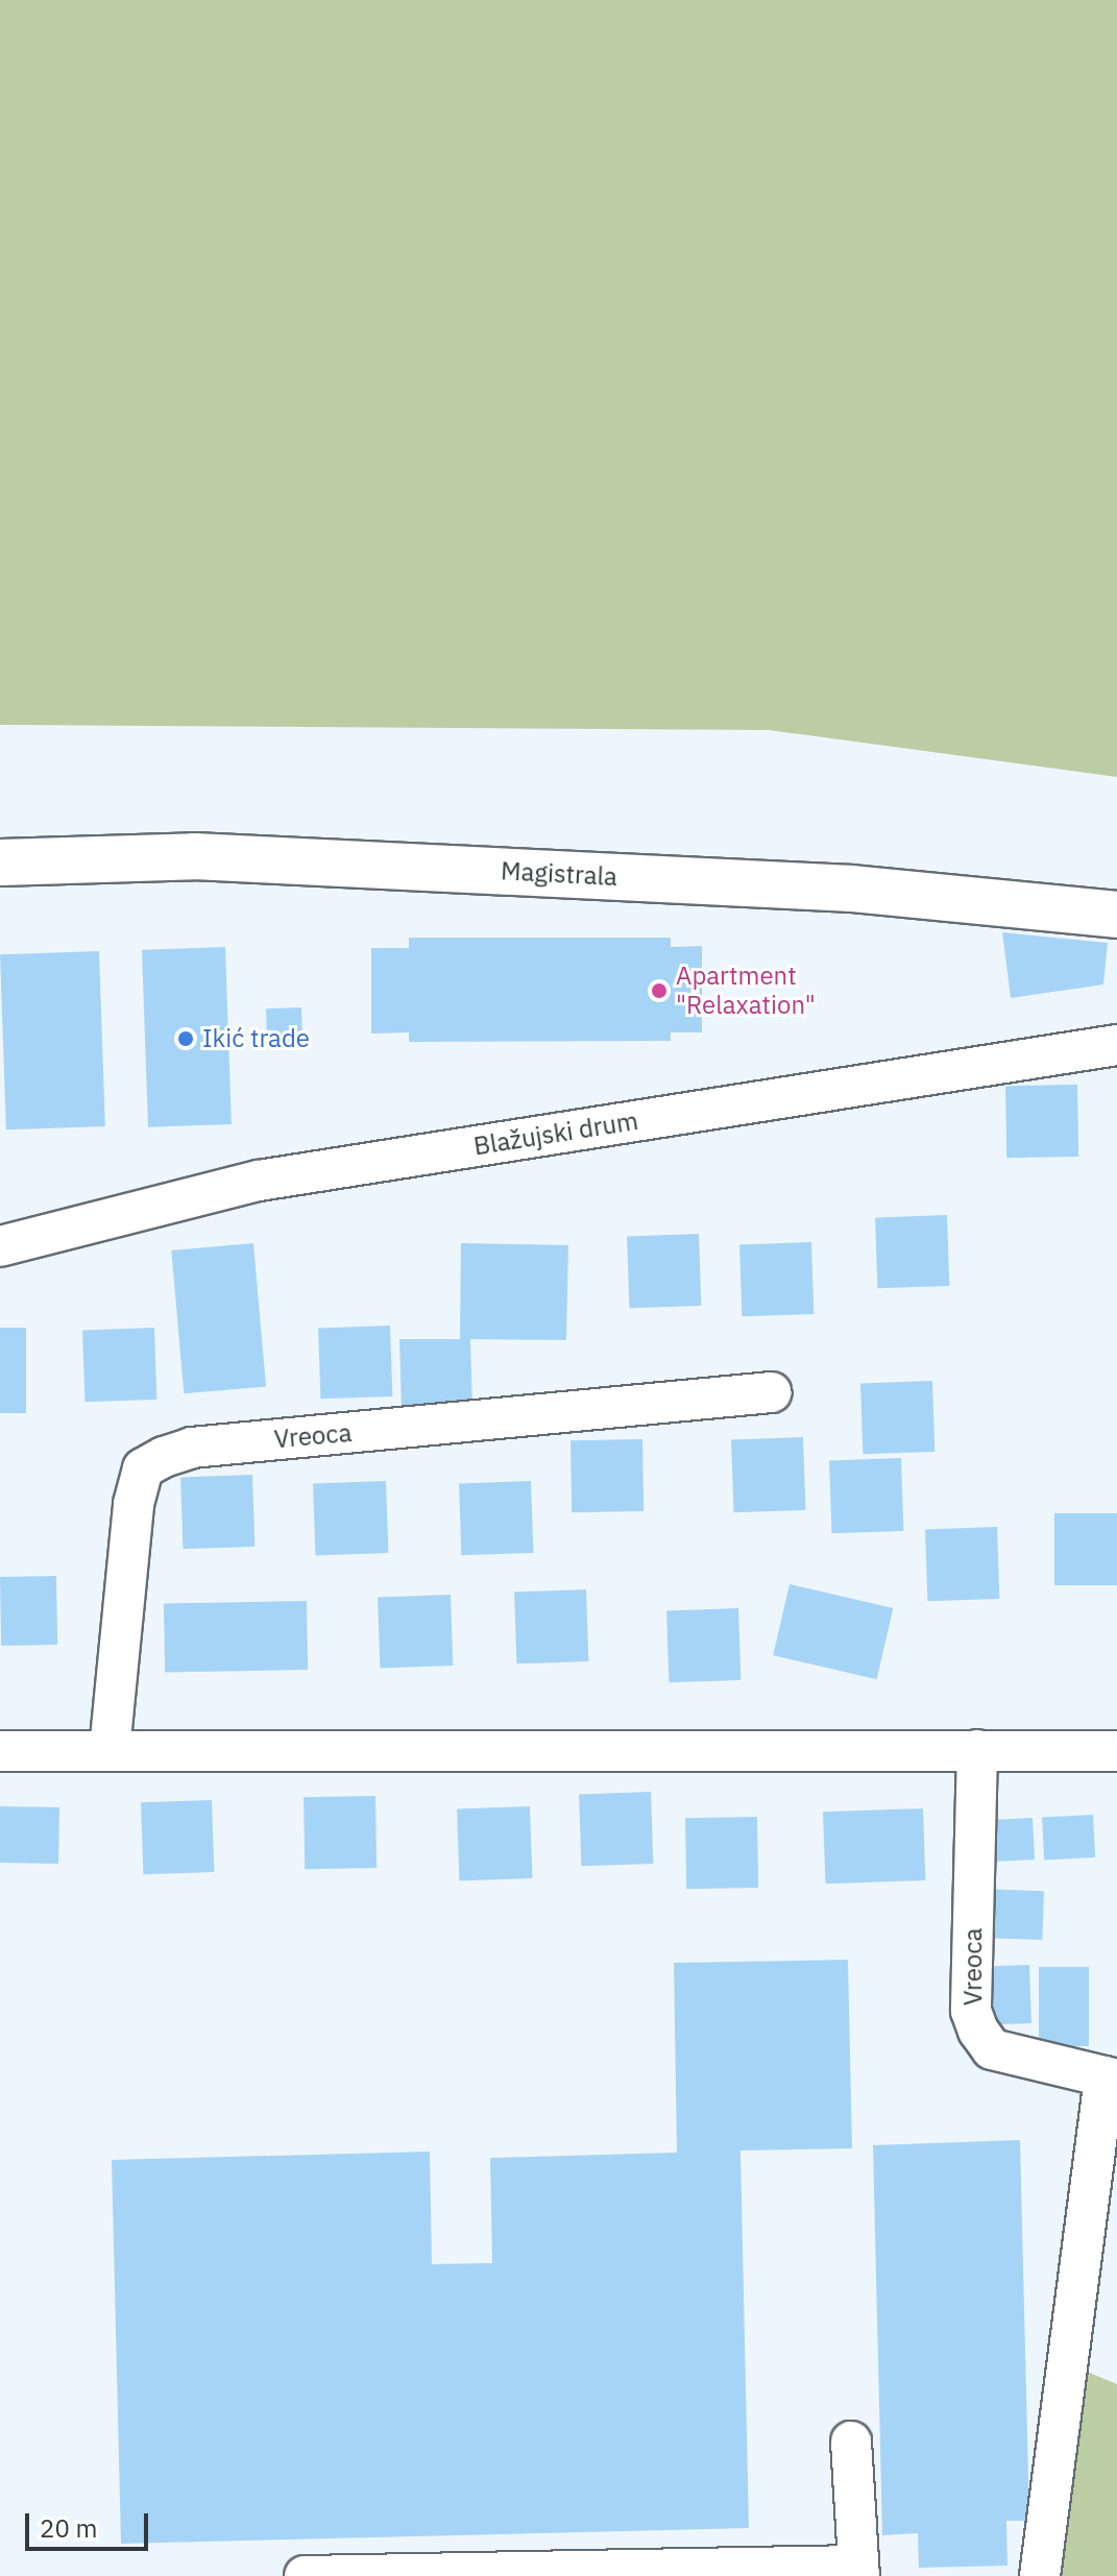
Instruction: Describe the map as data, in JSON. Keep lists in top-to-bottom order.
{
  "streets": {
    "main road": ["Magistrala"],
    "street": ["Blažujski drum", "Vreoca"]
  },
  "places": ["Apartment \"Relaxation\"", "Ikić trade"],
  "scale_bar": "20 m"
}
